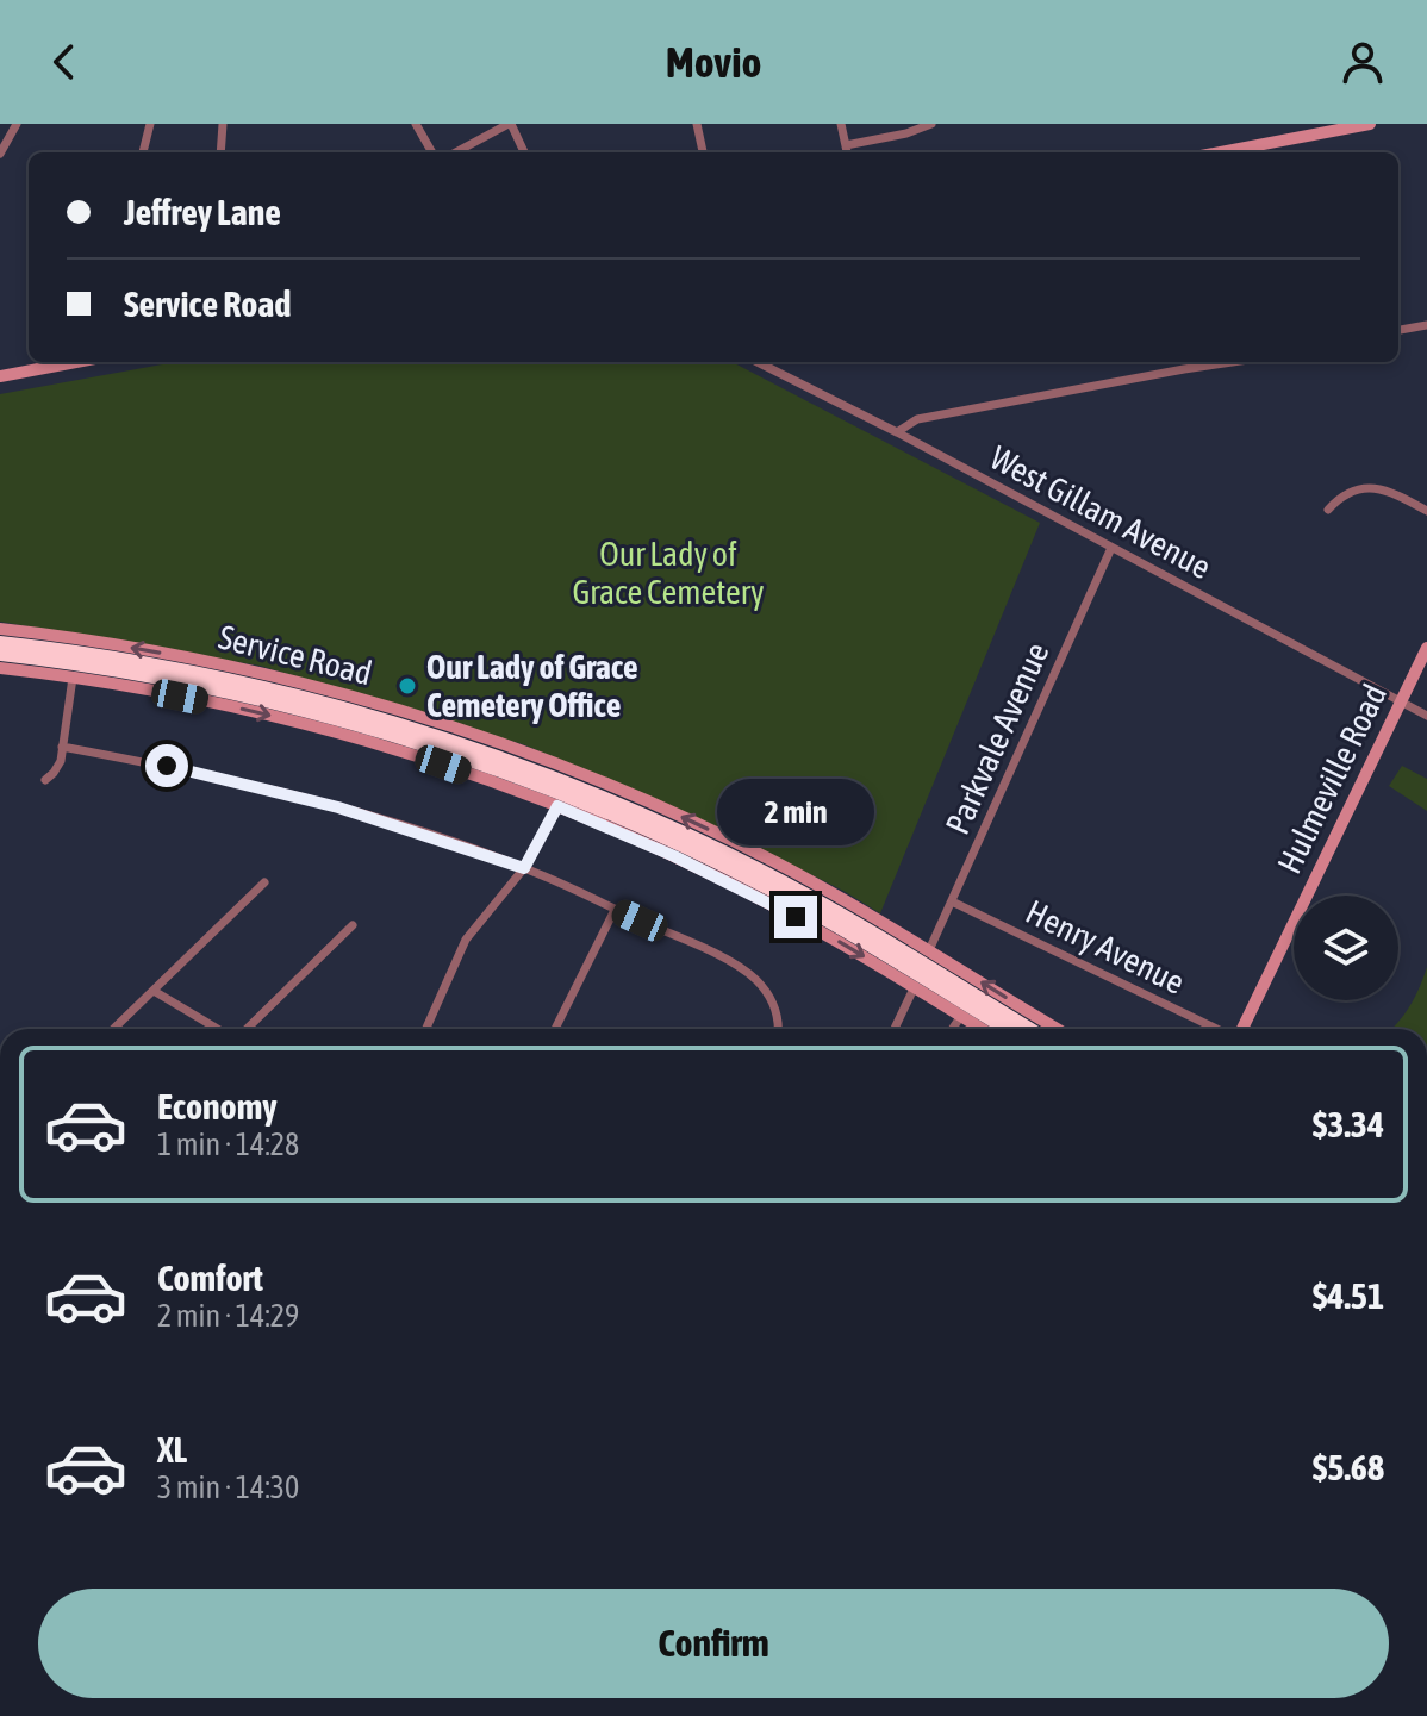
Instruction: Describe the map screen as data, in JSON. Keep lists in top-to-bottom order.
{
  "streets": {
    "street": [
      "West Gillam Avenue",
      "Service Road",
      "Parkvale Avenue",
      "Hulmeville Road",
      "Henry Avenue"
    ]
  },
  "crossings": [
    ["West Gillam Avenue", "Parkvale Avenue"],
    ["West Gillam Avenue", "Hulmeville Road"],
    ["Service Road", "Parkvale Avenue"],
    ["Parkvale Avenue", "Henry Avenue"]
  ],
  "parks": ["Our Lady of Grace Cemetery"],
  "places": ["Our Lady of Grace Cemetery Office"],
  "page": {
    "header": "Movio",
    "banner": ["Jeffrey Lane", "Service Road"],
    "bubble": "2 min",
    "list": [
      {
        "name": "Economy",
        "note": "1 min · 14:28",
        "value": "$3.34"
      },
      {
        "name": "Comfort",
        "note": "2 min · 14:29",
        "value": "$4.51"
      },
      {
        "name": "XL",
        "note": "3 min · 14:30",
        "value": "$5.68"
      }
    ],
    "buttons": "Confirm"
  }
}
